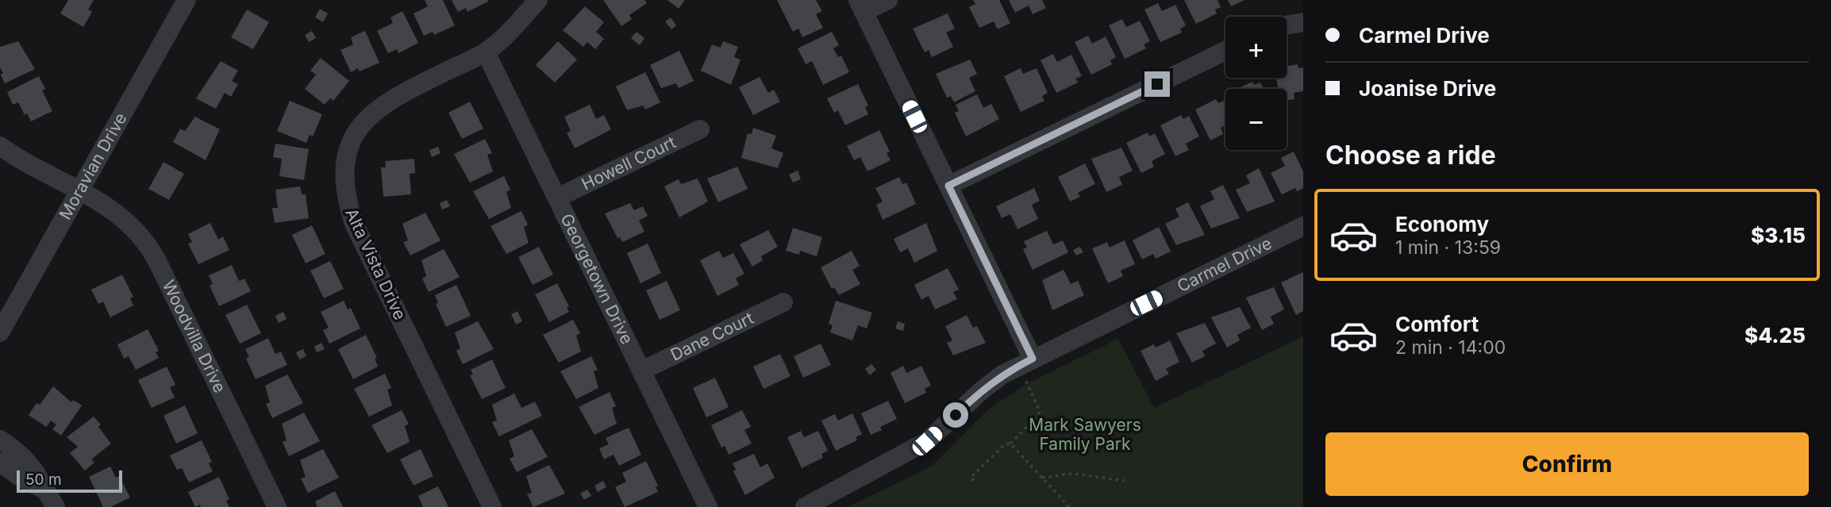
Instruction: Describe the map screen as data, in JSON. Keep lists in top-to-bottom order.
{
  "streets": {
    "street": [
      "Howell Court",
      "Moravian Drive",
      "Alta Vista Drive",
      "Carmel Drive",
      "Georgetown Drive",
      "Woodvilla Drive",
      "Dane Court"
    ]
  },
  "crossings": [
    ["Howell Court", "Georgetown Drive"],
    ["Moravian Drive", "Woodvilla Drive"],
    ["Alta Vista Drive", "Georgetown Drive"],
    ["Georgetown Drive", "Dane Court"]
  ],
  "parks": ["Mark Sawyers Family Park"],
  "scale_bar": "50 m",
  "page": {
    "banner": ["Carmel Drive", "Joanise Drive"],
    "map_buttons": ["+", "−"],
    "heading": "Choose a ride",
    "list": [
      {
        "name": "Economy",
        "note": "1 min · 13:59",
        "value": "$3.15"
      },
      {
        "name": "Comfort",
        "note": "2 min · 14:00",
        "value": "$4.25"
      }
    ],
    "buttons": "Confirm",
    "scale": "50 m"
  }
}
